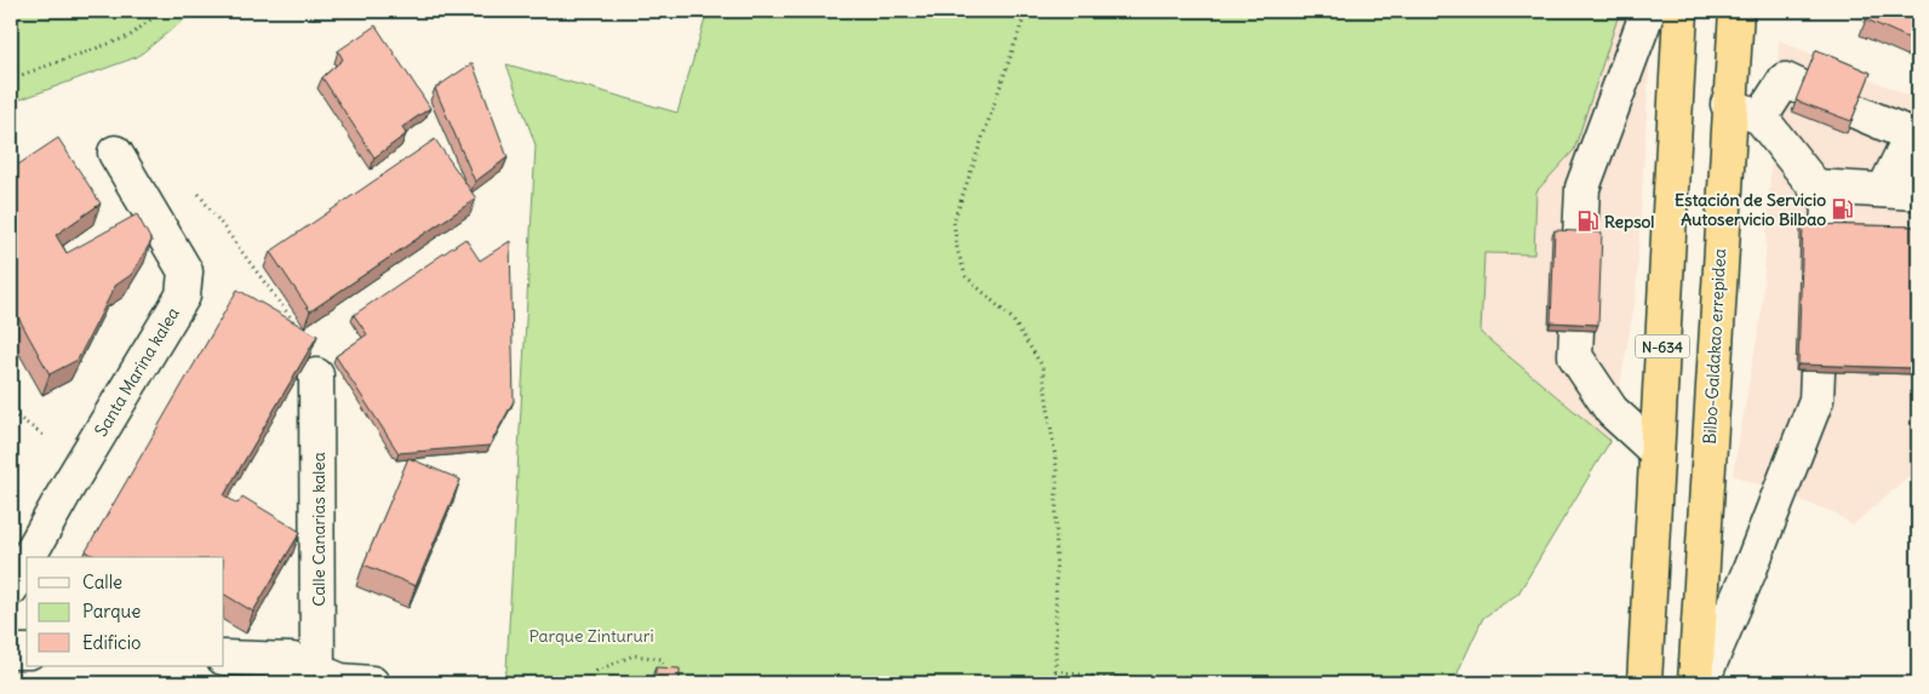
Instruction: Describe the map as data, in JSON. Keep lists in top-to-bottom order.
{
  "streets": {
    "highway": ["N-634", "Bilbo-Galdakao errepidea"],
    "street": ["Santa Marina kalea", "Calle Canarias kalea"]
  },
  "parks": ["Parque Zintururi"],
  "places": {
    "fuel station": ["Estación de Servicio Autoservicio Bilbao", "Repsol"]
  },
  "legend": ["Calle", "Parque", "Edificio"]
}
